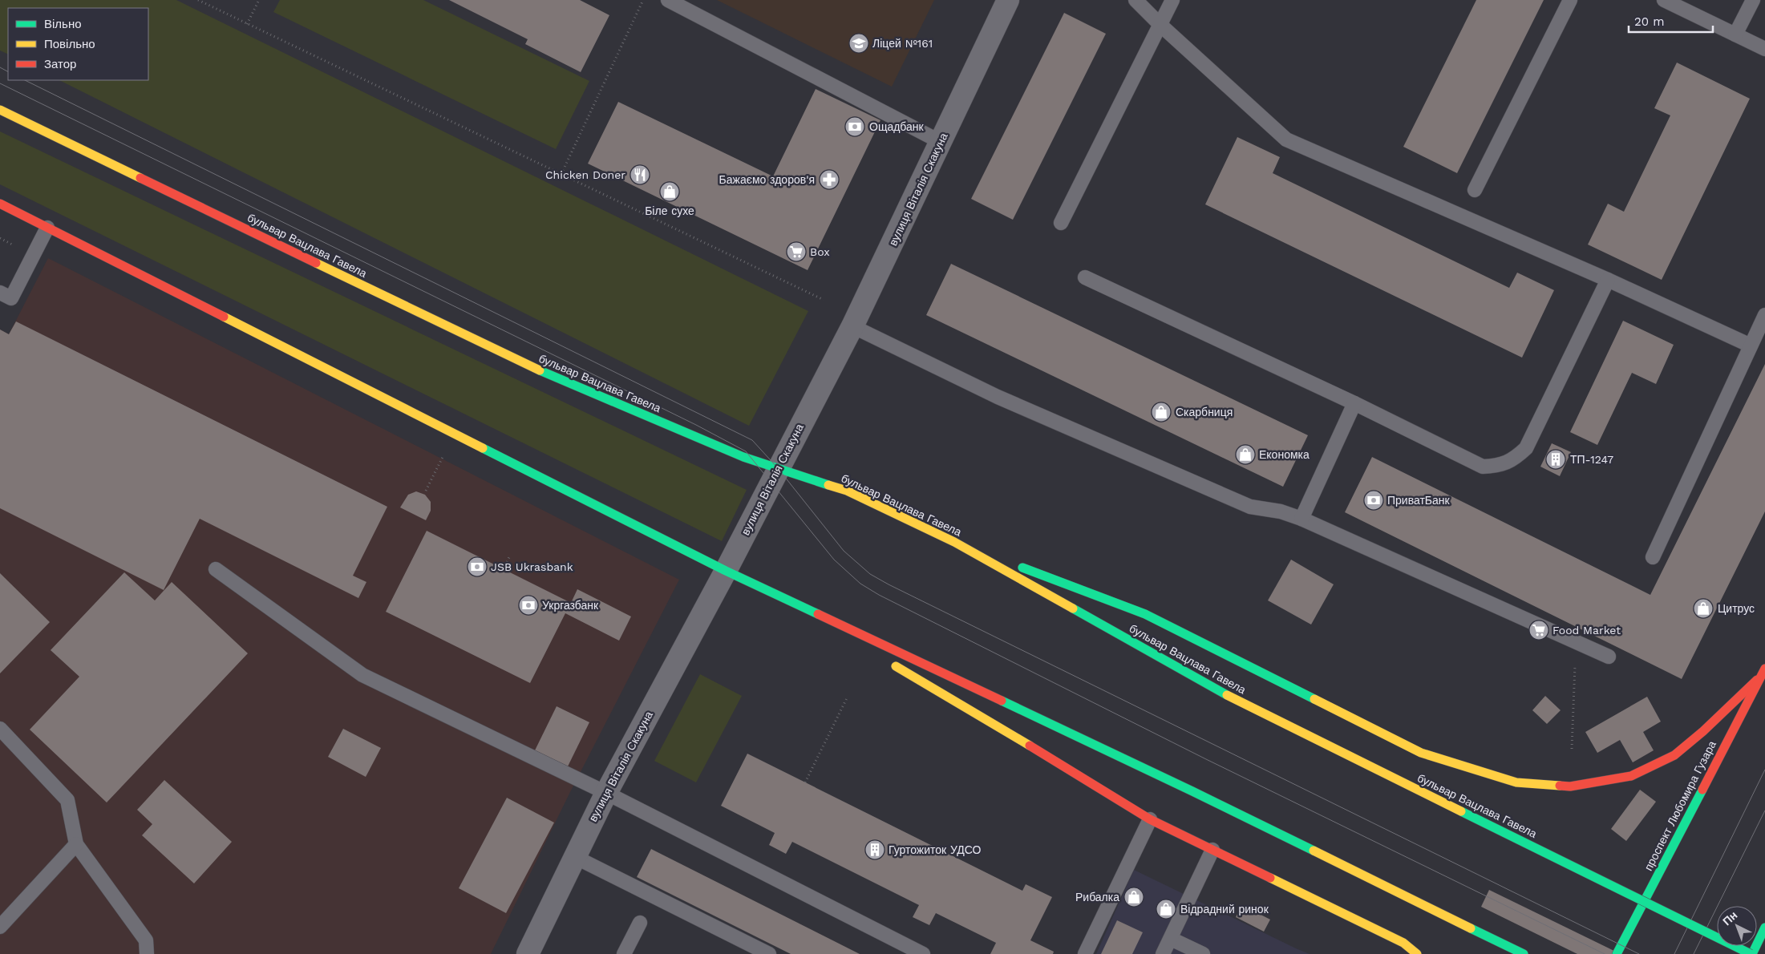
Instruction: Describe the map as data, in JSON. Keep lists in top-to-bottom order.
{
  "streets": {
    "main road": ["бульвар Вацлава Гавела", "проспект Любомира Гузара"],
    "street": ["вулиця Віталія Скакуна"]
  },
  "crossings": [
    ["вулиця Віталія Скакуна", "бульвар Вацлава Гавела"]
  ],
  "places": {
    "school or university": ["Ліцей №161"],
    "bank": [
      "Ощадбанк",
      "ПриватБанк",
      "JSB Ukrasbank",
      "Укргазбанк"
    ],
    "restaurant": ["Chicken Doner"],
    "pharmacy": ["Бажаємо здоров'я"],
    "shop": [
      "Біле сухе",
      "Скарбниця",
      "Економка",
      "Цитрус",
      "Рибалка",
      "Відрадний ринок"
    ],
    "supermarket": ["Box", "Food Market"],
    "building": ["ТП-1247", "Гуртожиток УДСО"]
  },
  "legend": ["Вільно", "Повільно", "Затор"],
  "scale_bar": "20 m",
  "north": "top left"
}
